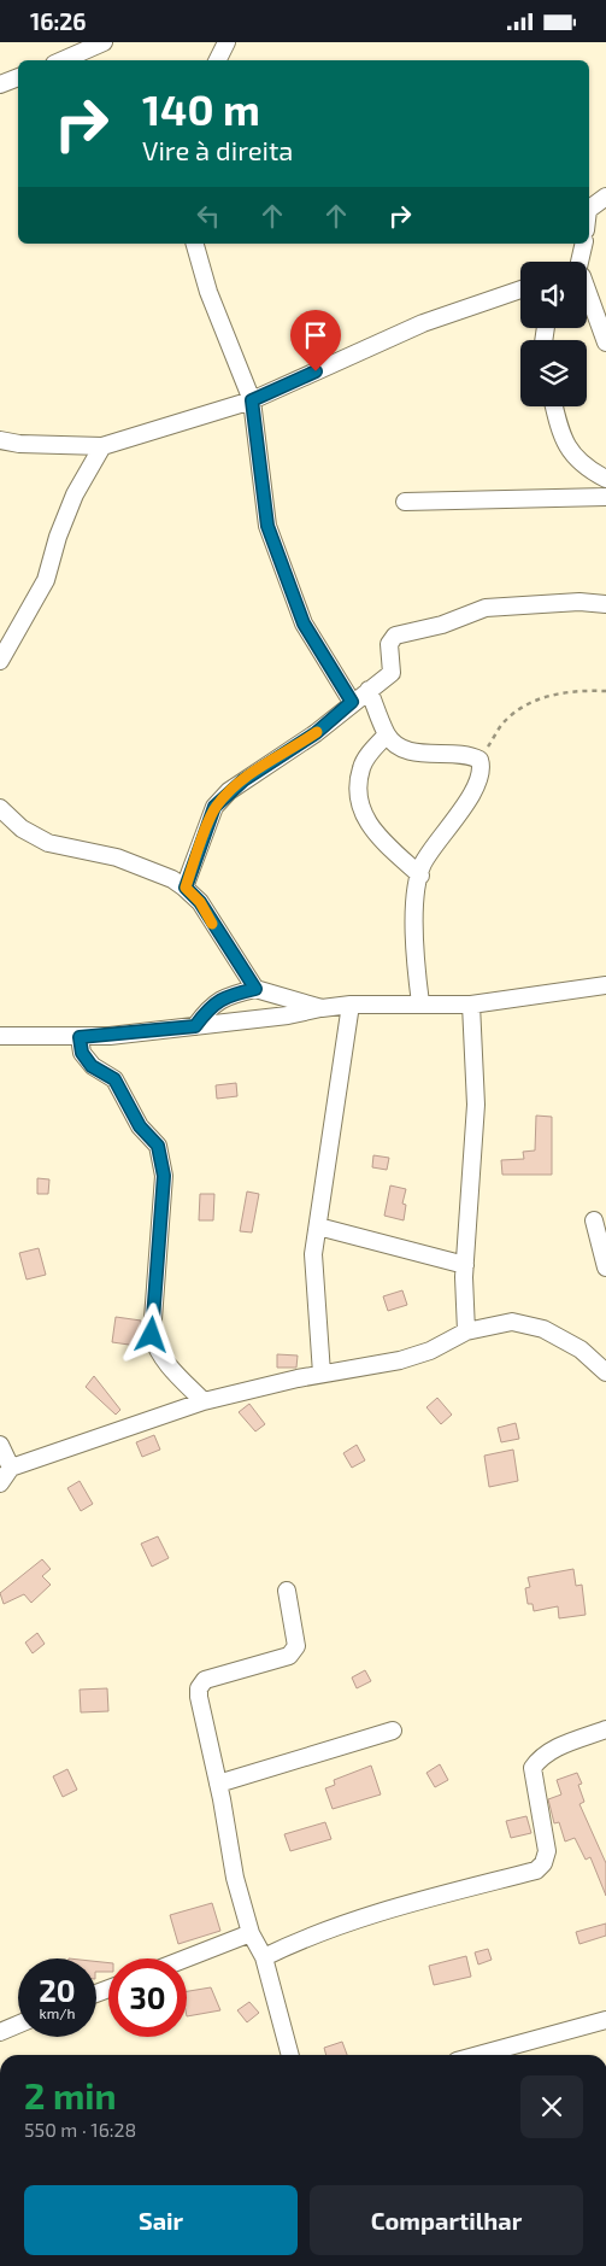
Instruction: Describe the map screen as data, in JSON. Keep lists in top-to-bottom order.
{
  "page": {
    "status": "16:26",
    "turn": ["140 m", "Vire à direita"],
    "speed": "20 km/h",
    "limit": "30",
    "heading": ["2 min", "550 m · 16:28"],
    "buttons": ["Sair", "Compartilhar"]
  }
}
